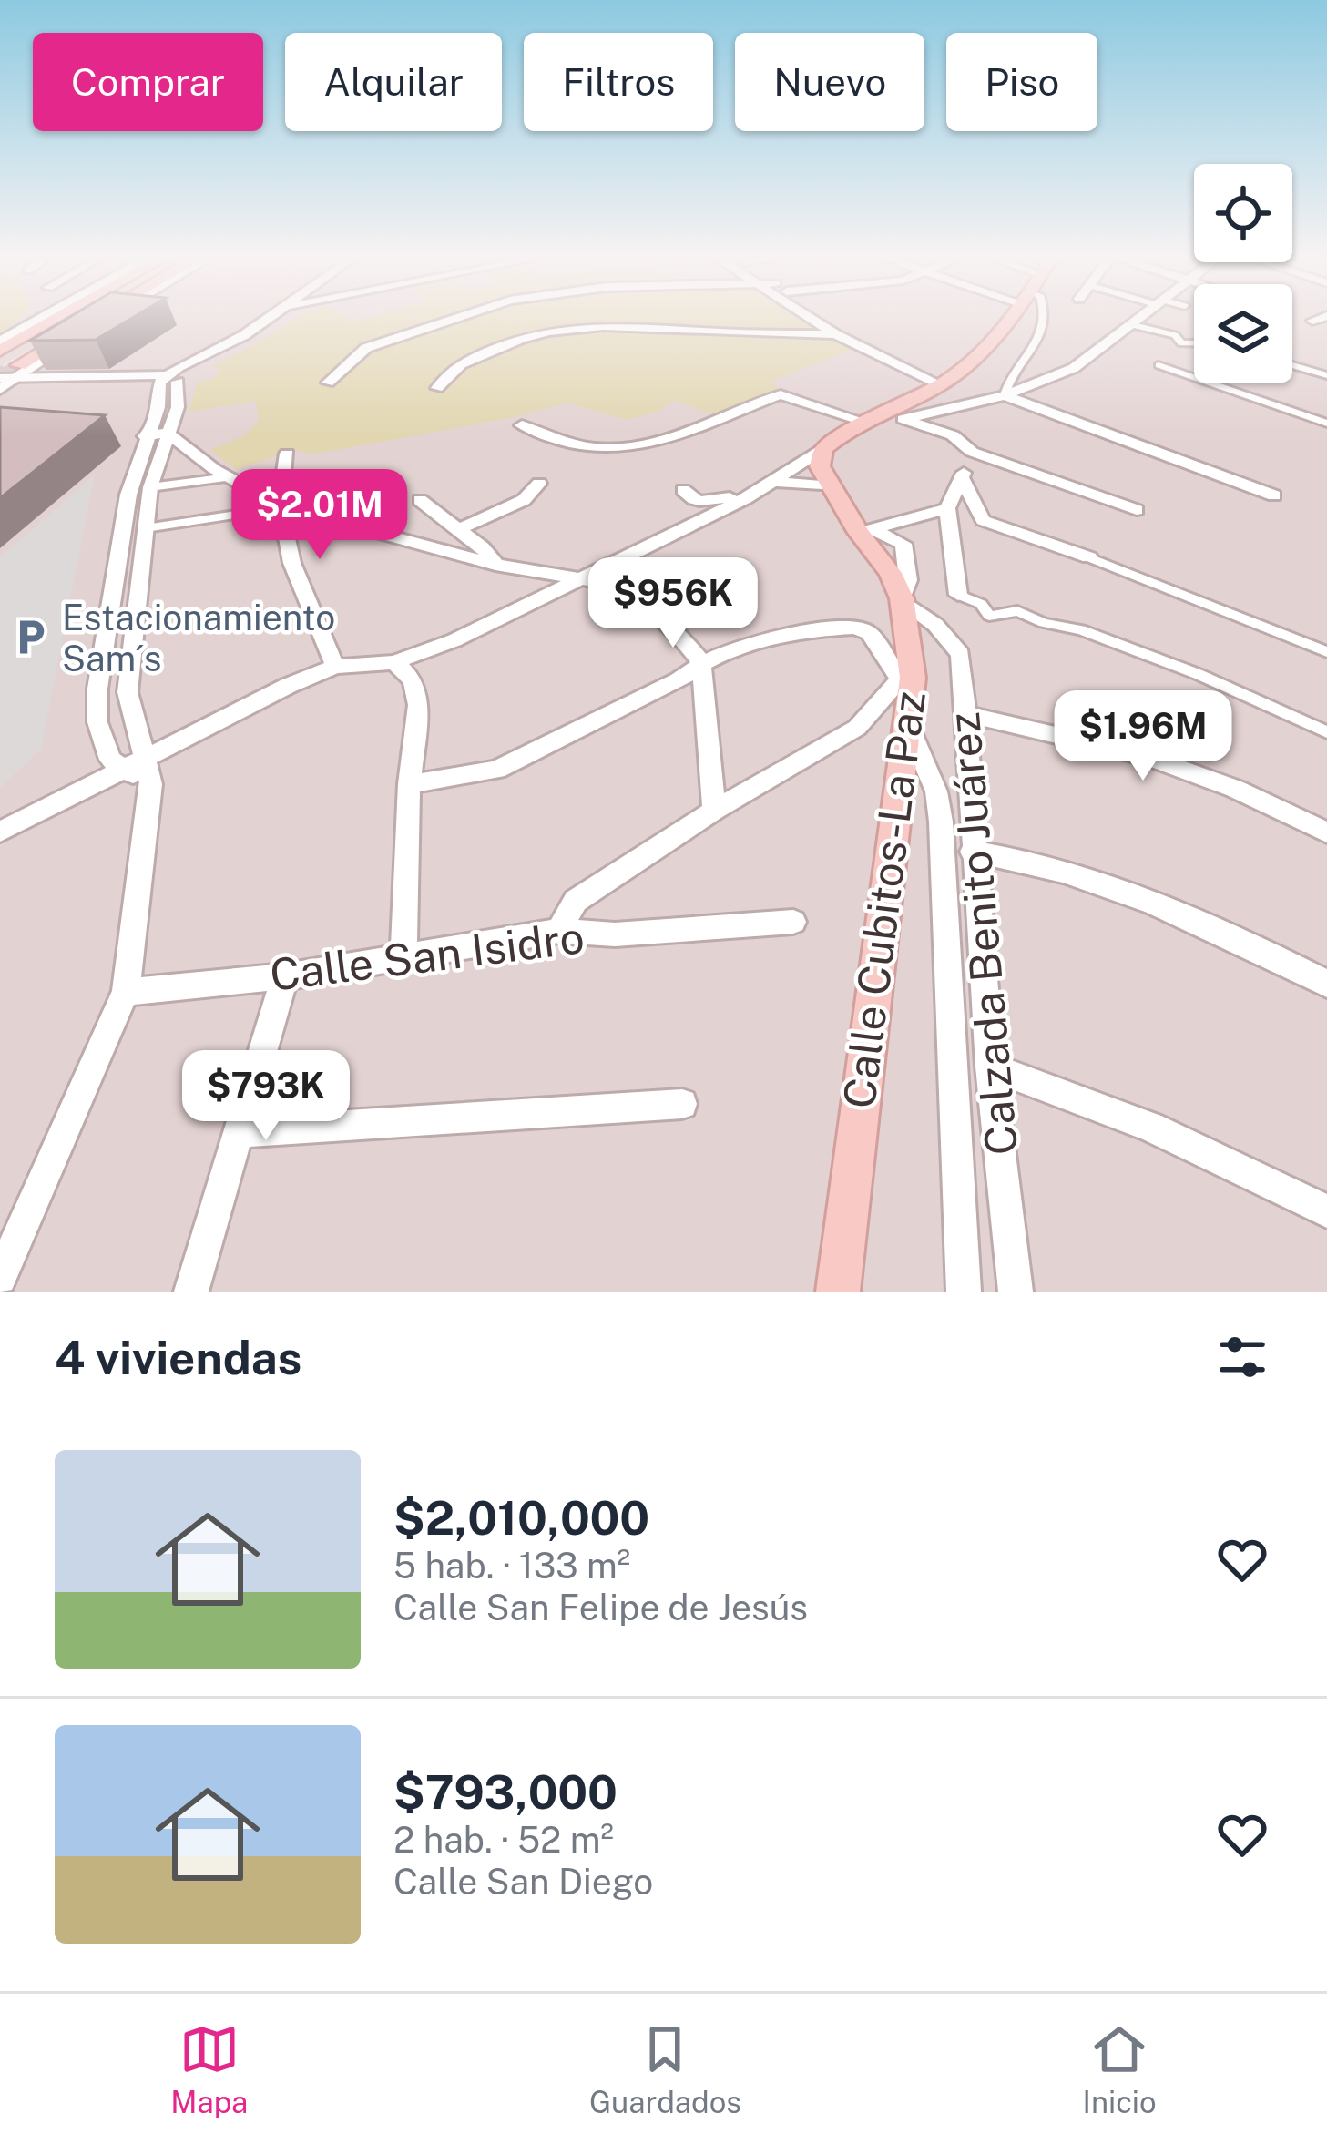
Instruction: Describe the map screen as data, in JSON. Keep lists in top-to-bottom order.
{
  "streets": {
    "main road": ["Calle Cubitos-La Paz"],
    "street": ["Calzada Benito Juárez", "Calle San Isidro"]
  },
  "crossings": [
    ["Calle Cubitos-La Paz", "Calzada Benito Juárez"]
  ],
  "places": {
    "parking": ["Estacionamiento Sam´s"]
  },
  "page": {
    "chip": [
      "Comprar",
      "Alquilar",
      "Filtros",
      "Nuevo",
      "Piso"
    ],
    "price": [
      "$2.01M",
      "$956K",
      "$1.96M",
      "$793K"
    ],
    "heading": "4 viviendas",
    "list": [
      {
        "name": "$2,010,000",
        "note": "5 hab. · 133 m² · Calle San Felipe de Jesús"
      },
      {
        "name": "$793,000",
        "note": "2 hab. · 52 m² · Calle San Diego"
      }
    ],
    "tabs": ["Mapa", "Guardados", "Inicio"]
  }
}
